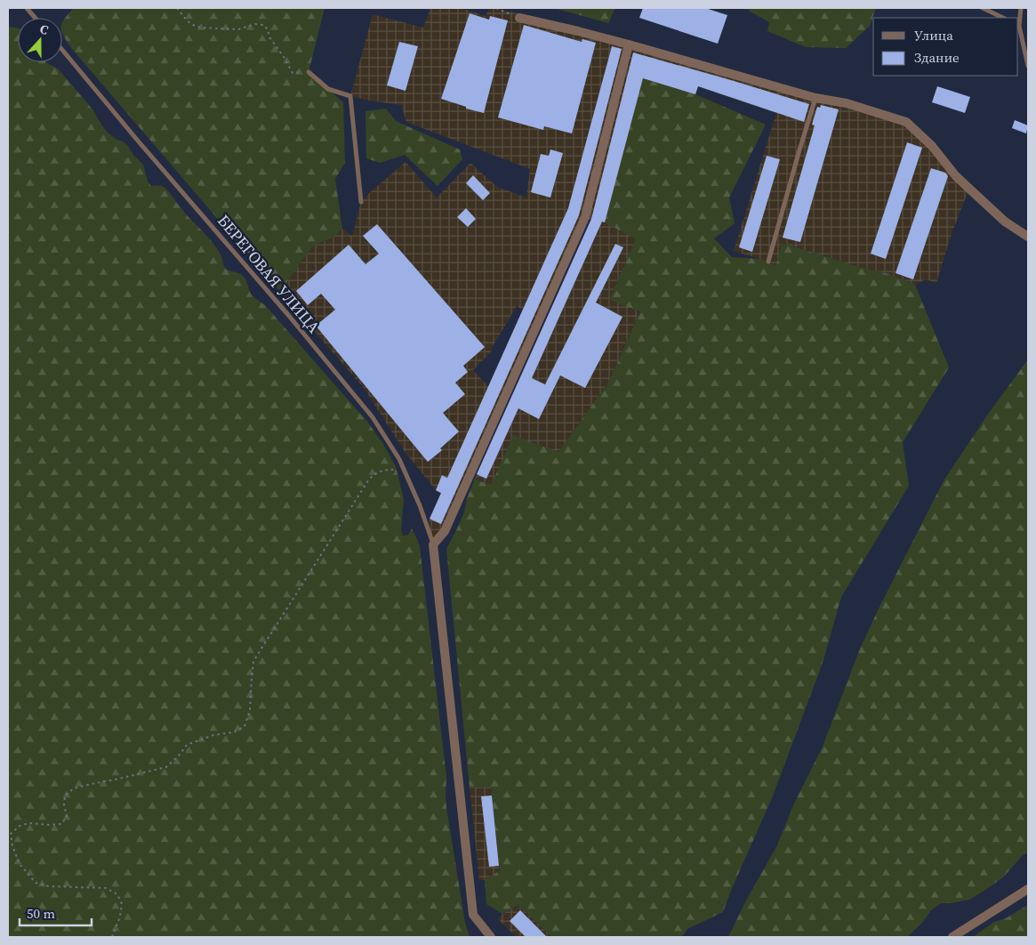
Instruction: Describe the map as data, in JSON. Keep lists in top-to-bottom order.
{
  "streets": {
    "lane": ["БЕРЕГОВАЯ УЛИЦА"]
  },
  "legend": ["Улица", "Здание"],
  "scale_bar": "50 m",
  "north": "top"
}
